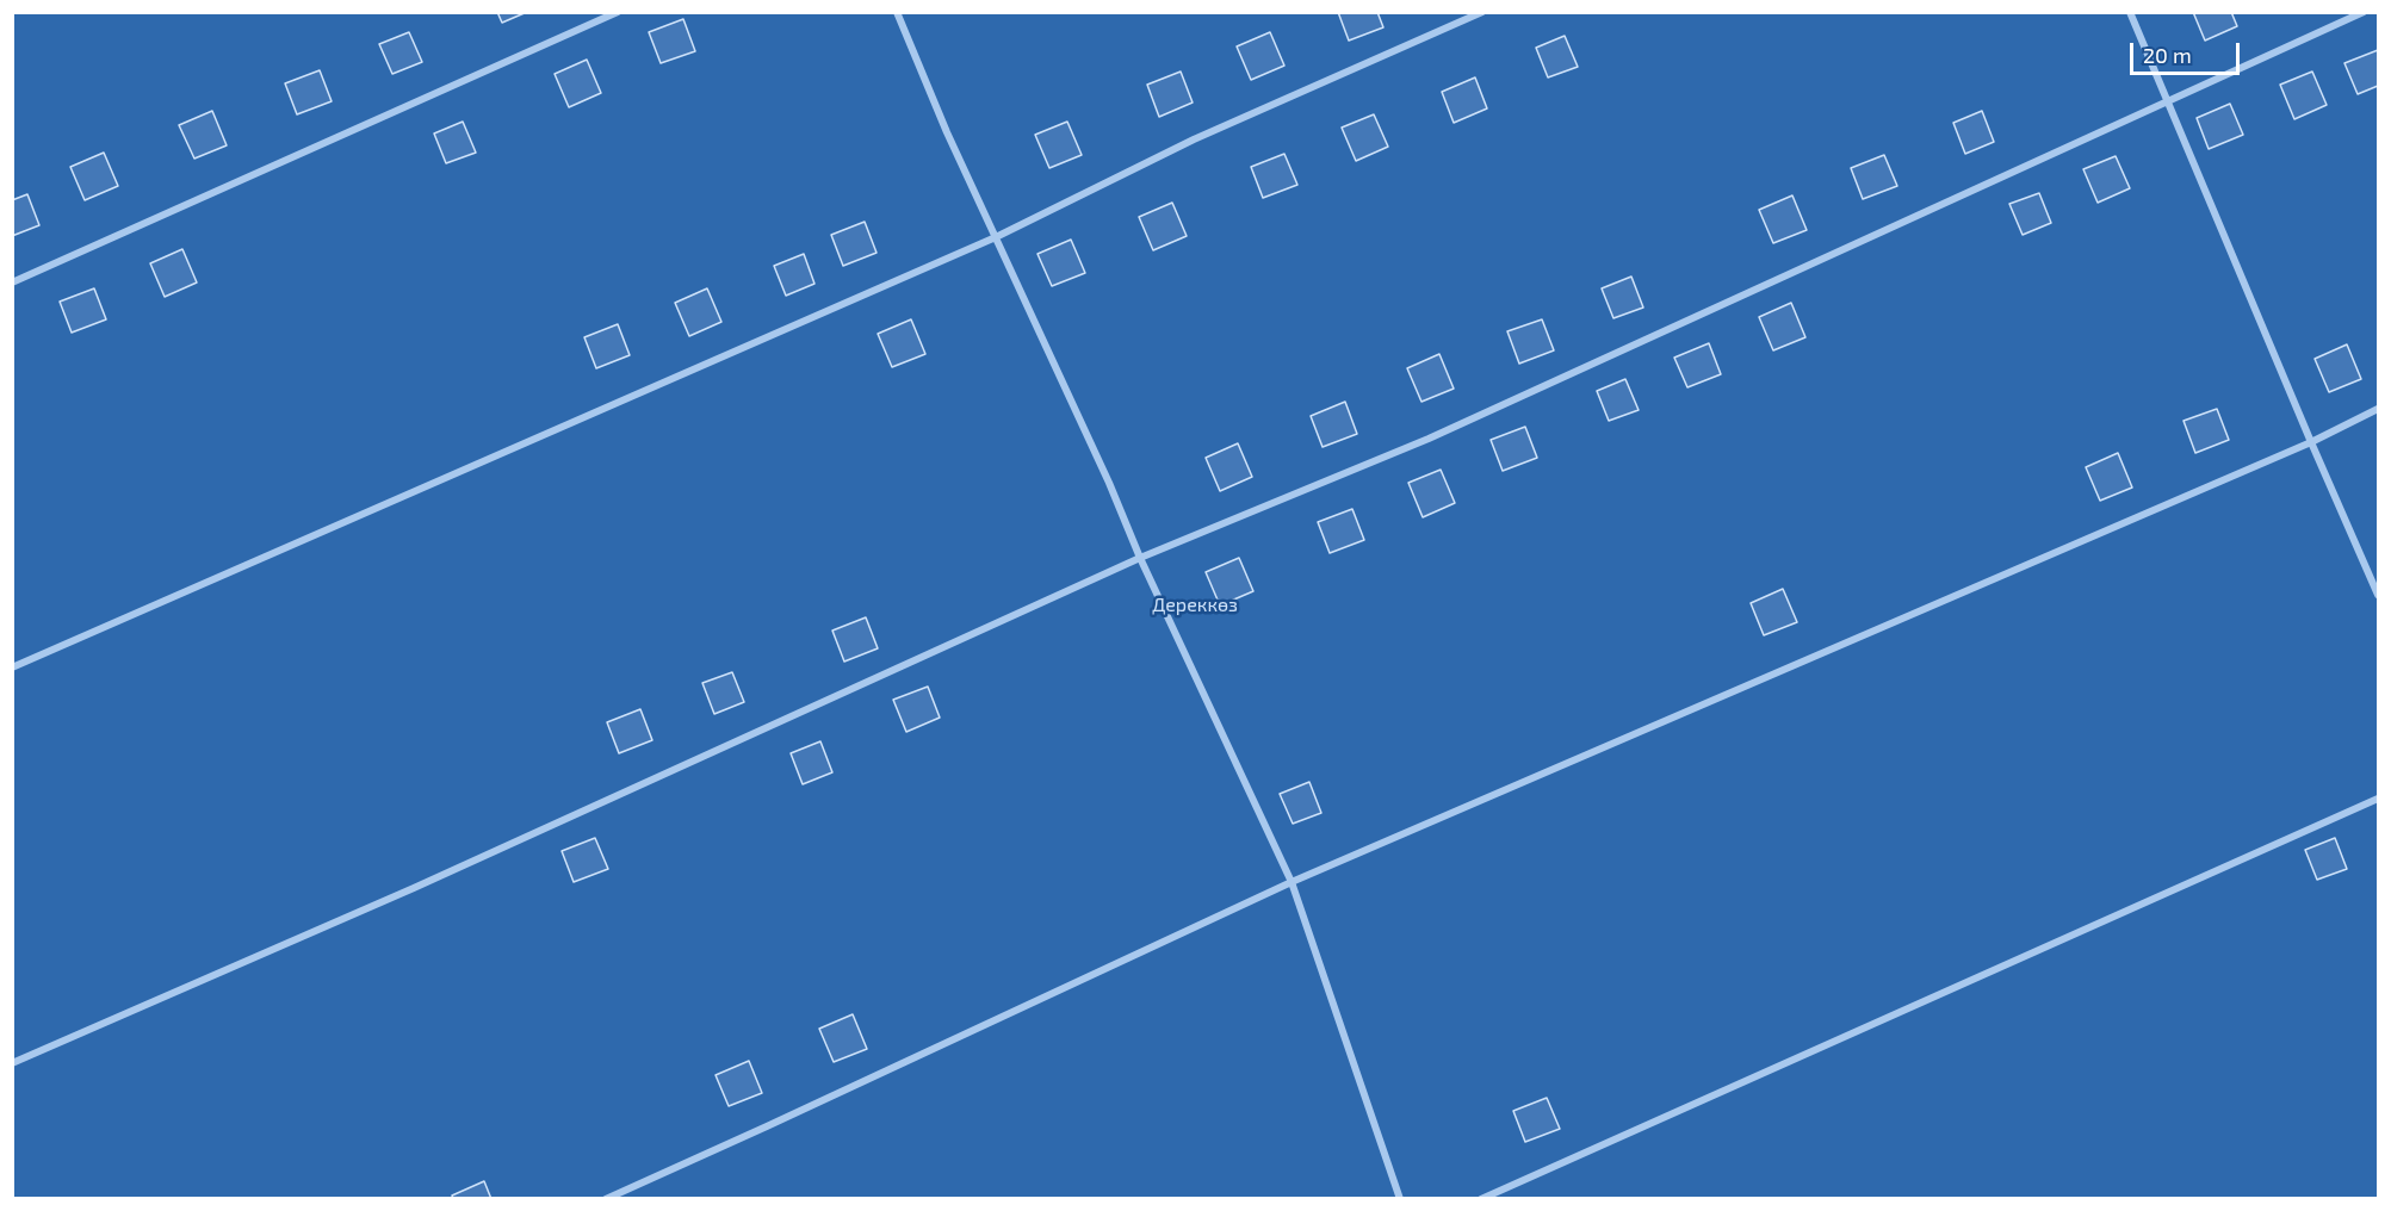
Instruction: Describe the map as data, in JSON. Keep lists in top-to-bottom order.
{
  "parks": ["Дереккөз"],
  "scale_bar": "20 m"
}
